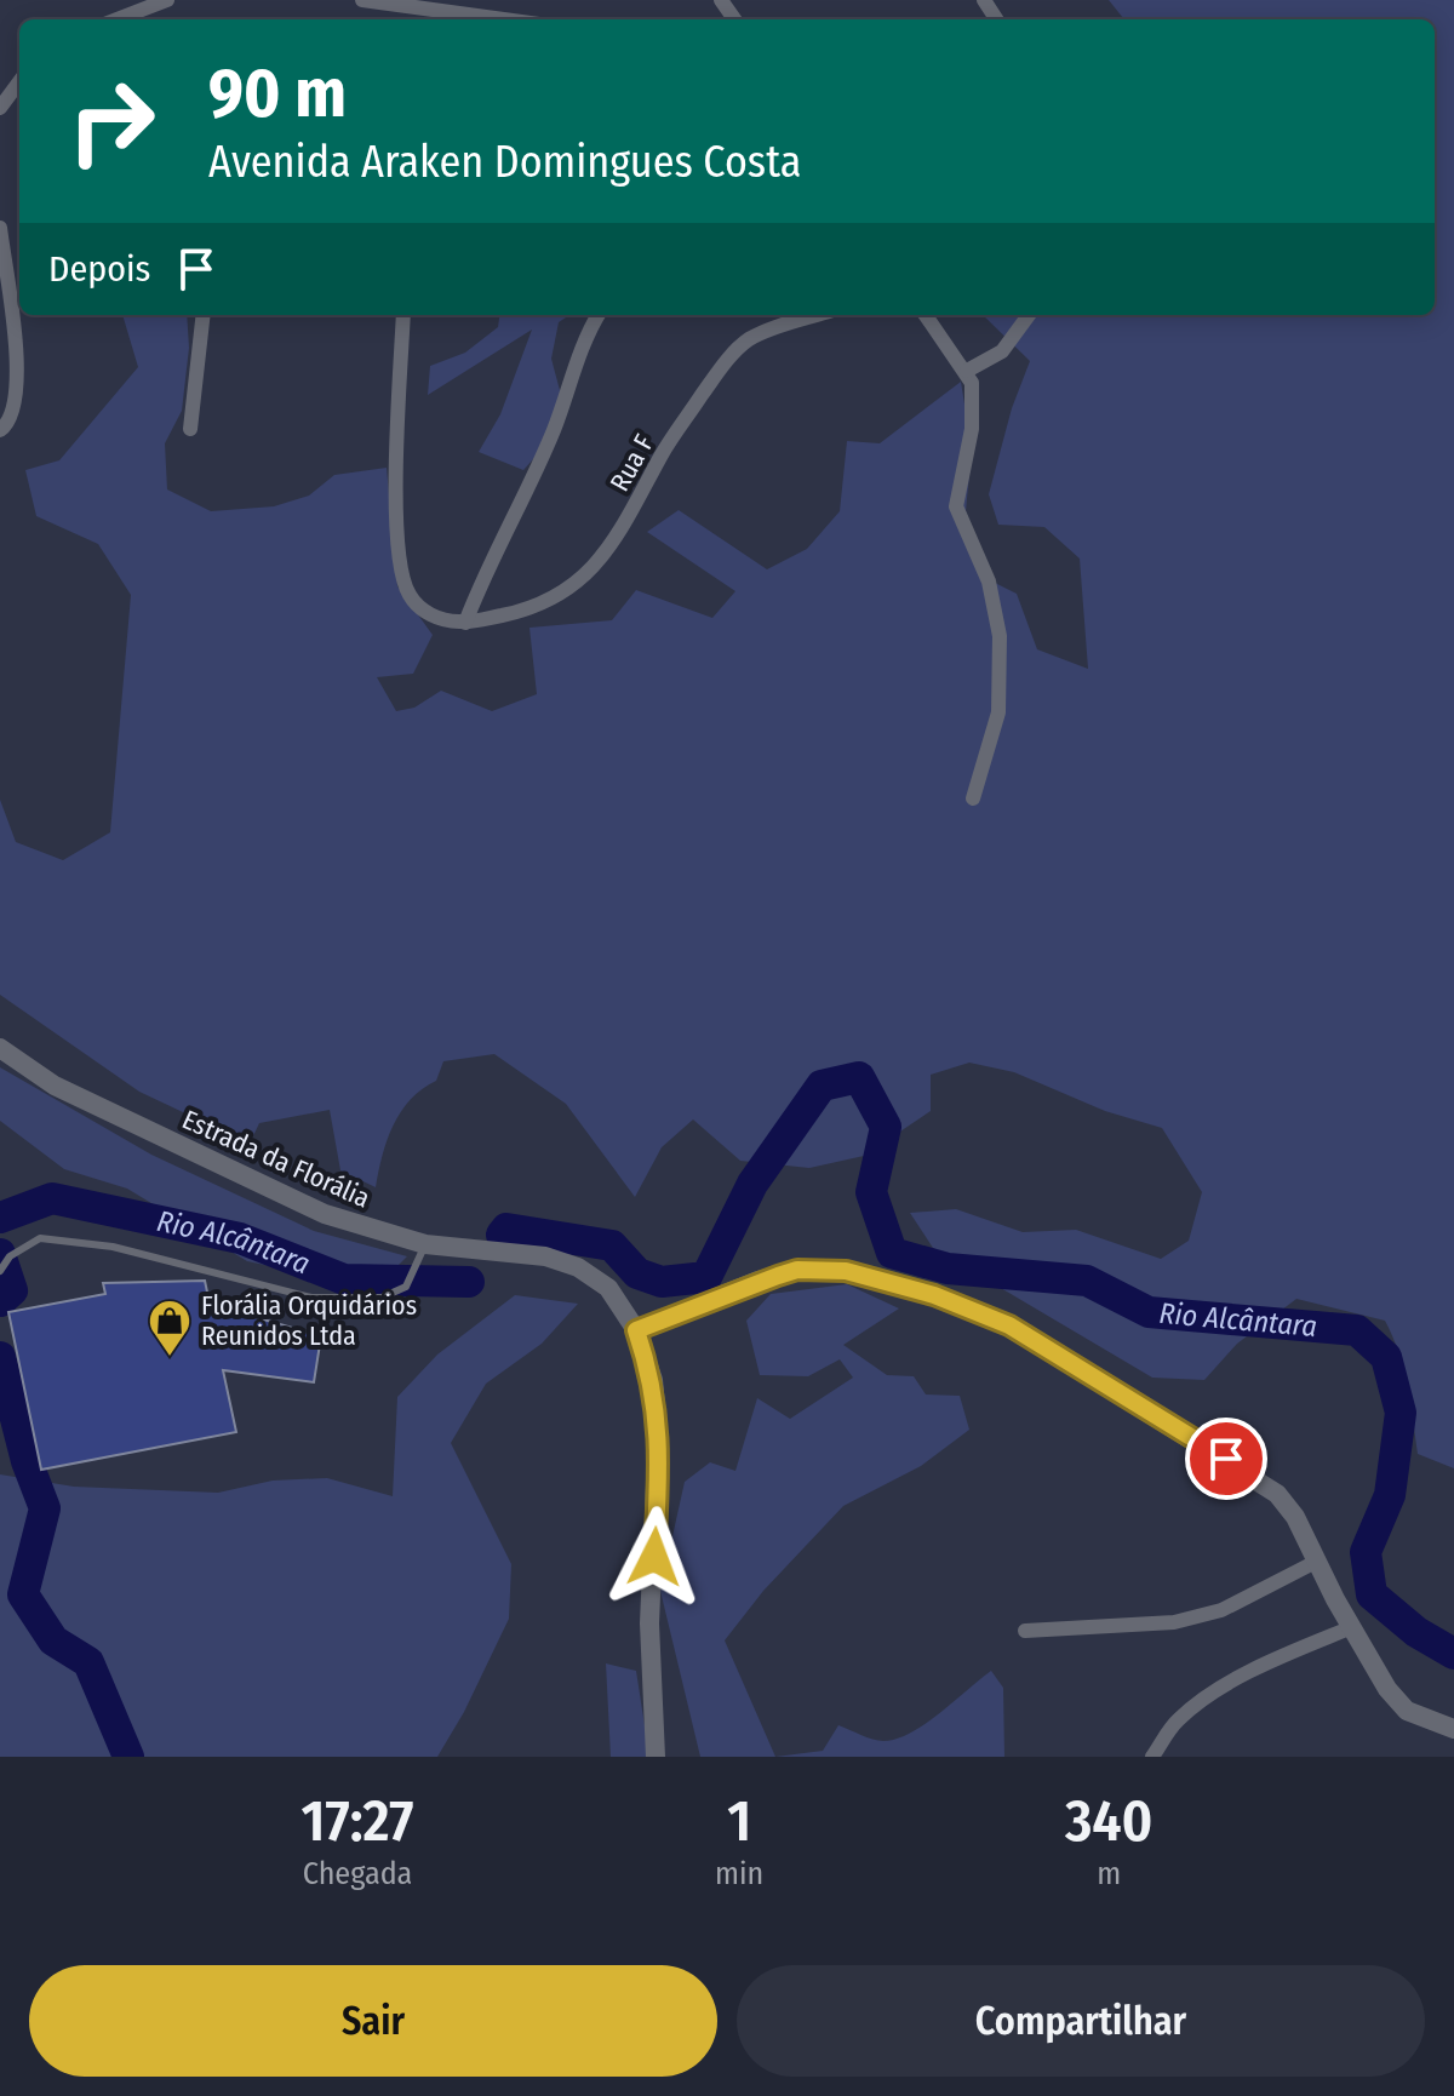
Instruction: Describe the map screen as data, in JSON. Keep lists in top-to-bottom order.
{
  "streets": {
    "street": ["Rua F", "Estrada da Florália"]
  },
  "water": ["Rio Alcântara"],
  "places": {
    "shop": ["Florália Orquidários Reunidos Ltda"]
  },
  "page": {
    "turn": ["90 m", "Avenida Araken Domingues Costa"],
    "then": "Depois",
    "eta": [
      "17:27",
      "Chegada",
      "1",
      "min",
      "340",
      "m"
    ],
    "buttons": ["Sair", "Compartilhar"]
  }
}
